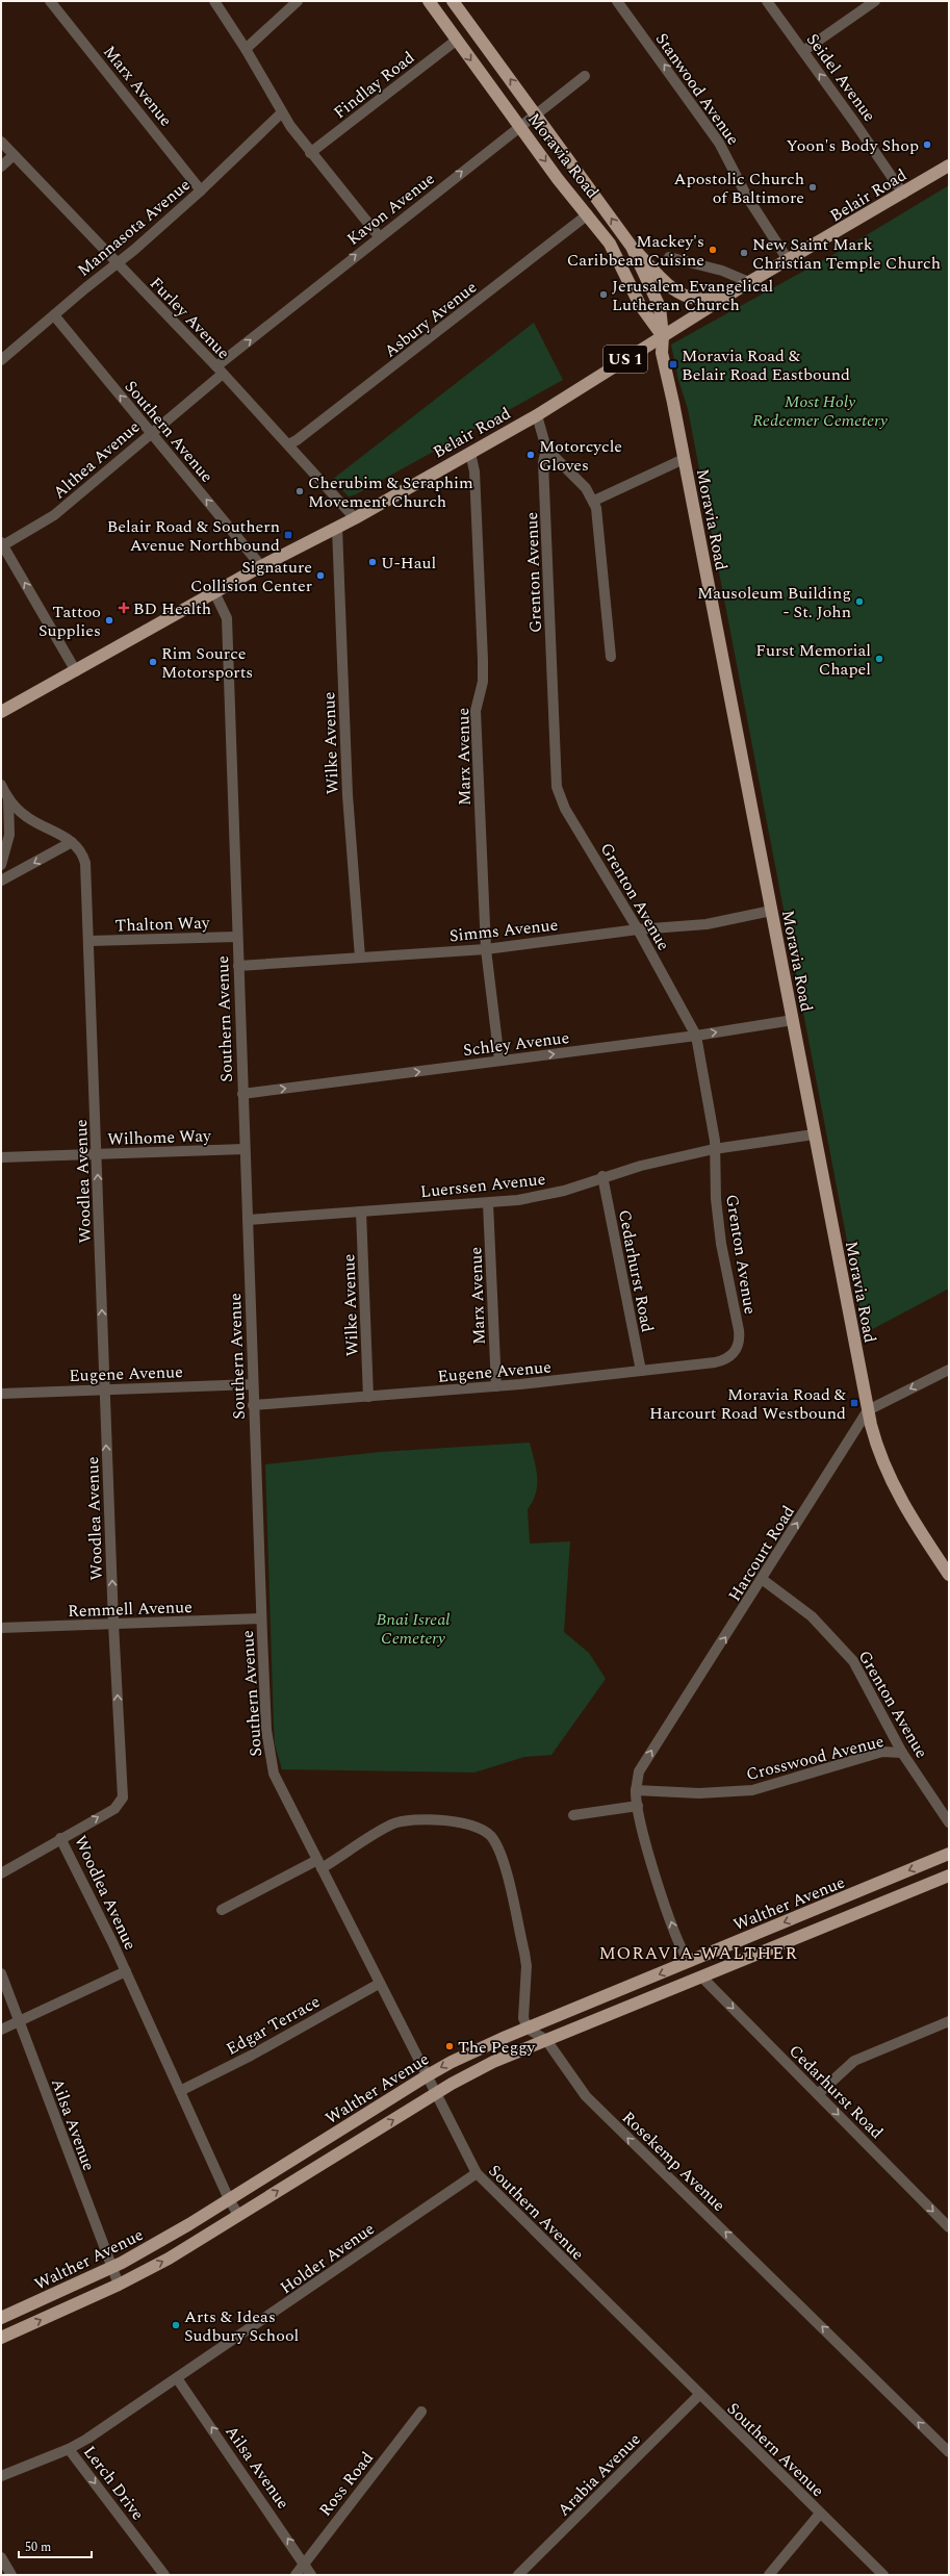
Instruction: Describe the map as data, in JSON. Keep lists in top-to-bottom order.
{
  "streets": {
    "main road": [
      "Moravia Road",
      "Belair Road",
      "US 1",
      "Walther Avenue"
    ],
    "street": [
      "Seidel Avenue",
      "Findlay Road",
      "Marx Avenue",
      "Stanwood Avenue",
      "Kavon Avenue",
      "Mannasota Avenue",
      "Furley Avenue",
      "Asbury Avenue",
      "Southern Avenue",
      "Althea Avenue",
      "Grenton Avenue",
      "Wilke Avenue",
      "Thalton Way",
      "Simms Avenue",
      "Schley Avenue",
      "Wilhome Way",
      "Woodlea Avenue",
      "Luerssen Avenue",
      "Cedarhurst Road",
      "Eugene Avenue",
      "Harcourt Road",
      "Remmell Avenue",
      "Crosswood Avenue",
      "Edgar Terrace",
      "Ailsa Avenue",
      "Rosekemp Avenue",
      "Holder Avenue",
      "Arabia Avenue",
      "Lerch Drive",
      "Ross Road"
    ]
  },
  "crossings": [
    ["Seidel Avenue", "Belair Road"],
    ["Findlay Road", "Moravia Road"],
    ["Marx Avenue", "Belair Road"],
    ["Marx Avenue", "Mannasota Avenue"],
    ["Marx Avenue", "Simms Avenue"],
    ["Marx Avenue", "Schley Avenue"],
    ["Marx Avenue", "Luerssen Avenue"],
    ["Marx Avenue", "Eugene Avenue"],
    ["Stanwood Avenue", "Belair Road"],
    ["Moravia Road", "Belair Road"],
    ["Moravia Road", "Kavon Avenue"],
    ["Moravia Road", "Asbury Avenue"],
    ["Moravia Road", "Simms Avenue"],
    ["Moravia Road", "Schley Avenue"],
    ["Moravia Road", "Luerssen Avenue"],
    ["Moravia Road", "Harcourt Road"],
    ["Belair Road", "Furley Avenue"],
    ["Belair Road", "Southern Avenue"],
    ["Belair Road", "Wilke Avenue"],
    ["Kavon Avenue", "Furley Avenue"],
    ["Kavon Avenue", "Althea Avenue"],
    ["Mannasota Avenue", "Furley Avenue"],
    ["Mannasota Avenue", "Southern Avenue"],
    ["Furley Avenue", "Asbury Avenue"],
    ["Furley Avenue", "Althea Avenue"],
    ["Southern Avenue", "Althea Avenue"],
    ["Southern Avenue", "Thalton Way"],
    ["Southern Avenue", "Simms Avenue"],
    ["Southern Avenue", "Schley Avenue"],
    ["Southern Avenue", "Wilhome Way"],
    ["Southern Avenue", "Luerssen Avenue"],
    ["Southern Avenue", "Eugene Avenue"],
    ["Southern Avenue", "Remmell Avenue"],
    ["Southern Avenue", "Walther Avenue"],
    ["Southern Avenue", "Edgar Terrace"],
    ["Southern Avenue", "Holder Avenue"],
    ["Southern Avenue", "Arabia Avenue"],
    ["Grenton Avenue", "Simms Avenue"],
    ["Grenton Avenue", "Schley Avenue"],
    ["Grenton Avenue", "Luerssen Avenue"],
    ["Grenton Avenue", "Eugene Avenue"],
    ["Grenton Avenue", "Harcourt Road"],
    ["Grenton Avenue", "Crosswood Avenue"],
    ["Wilke Avenue", "Simms Avenue"],
    ["Wilke Avenue", "Luerssen Avenue"],
    ["Wilke Avenue", "Eugene Avenue"],
    ["Thalton Way", "Woodlea Avenue"],
    ["Wilhome Way", "Woodlea Avenue"],
    ["Woodlea Avenue", "Eugene Avenue"],
    ["Woodlea Avenue", "Remmell Avenue"],
    ["Woodlea Avenue", "Walther Avenue"],
    ["Woodlea Avenue", "Edgar Terrace"],
    ["Luerssen Avenue", "Cedarhurst Road"],
    ["Cedarhurst Road", "Eugene Avenue"],
    ["Cedarhurst Road", "Walther Avenue"],
    ["Harcourt Road", "Crosswood Avenue"],
    ["Walther Avenue", "Ailsa Avenue"],
    ["Walther Avenue", "Rosekemp Avenue"],
    ["Ailsa Avenue", "Holder Avenue"],
    ["Ailsa Avenue", "Ross Road"],
    ["Holder Avenue", "Lerch Drive"]
  ],
  "one_way": [
    "Seidel Avenue",
    "Stanwood Avenue",
    "Kavon Avenue",
    "Schley Avenue",
    "Woodlea Avenue",
    "Cedarhurst Road",
    "Harcourt Road",
    "Ailsa Avenue",
    "Rosekemp Avenue",
    "Lerch Drive"
  ],
  "districts": ["MORAVIA-WALTHER"],
  "parks": ["Most Holy Redeemer Cemetery", "Bnai Isreal Cemetery"],
  "places": {
    "other": [
      "Yoon's Body Shop",
      "Apostolic Church of Baltimore",
      "Mackey's Caribbean Cuisine",
      "New Saint Mark Christian Temple Church",
      "Jerusalem Evangelical Lutheran Church",
      "Motorcycle Gloves",
      "Cherubim & Seraphim Movement Church",
      "U-Haul",
      "Signature Collision Center",
      "Mausoleum Building - St. John",
      "Tattoo Supplies",
      "Furst Memorial Chapel",
      "Rim Source Motorsports",
      "The Peggy",
      "Arts & Ideas Sudbury School"
    ],
    "transit": ["Moravia Road & Belair Road Eastbound", "Belair Road & Southern Avenue Northbound", "Moravia Road & Harcourt Road Westbound"],
    "health": ["BD Health"]
  },
  "scale_bar": "50 m"
}
